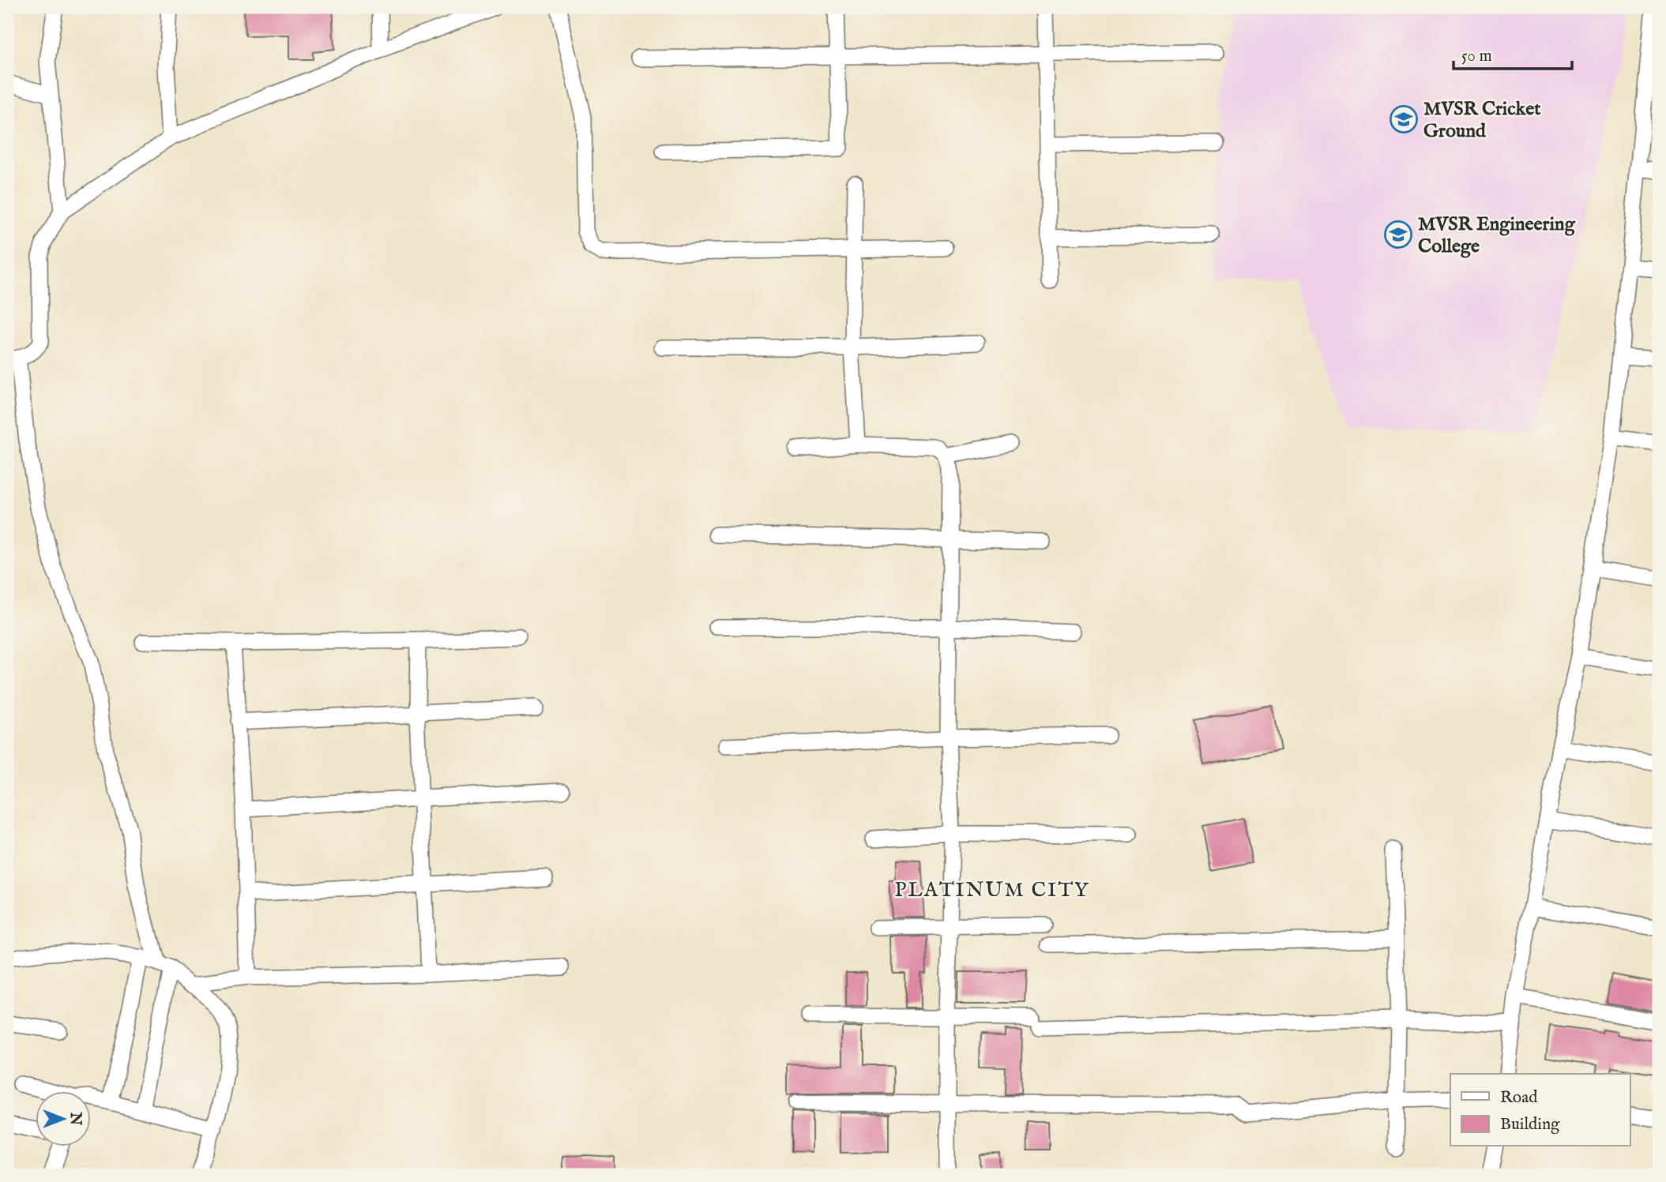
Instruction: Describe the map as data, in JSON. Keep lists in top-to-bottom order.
{
  "districts": ["PLATINUM CITY"],
  "places": {
    "school or university": ["MVSR Cricket Ground", "MVSR Engineering College"]
  },
  "legend": ["Road", "Building"],
  "scale_bar": "50 m",
  "north": "right"
}
